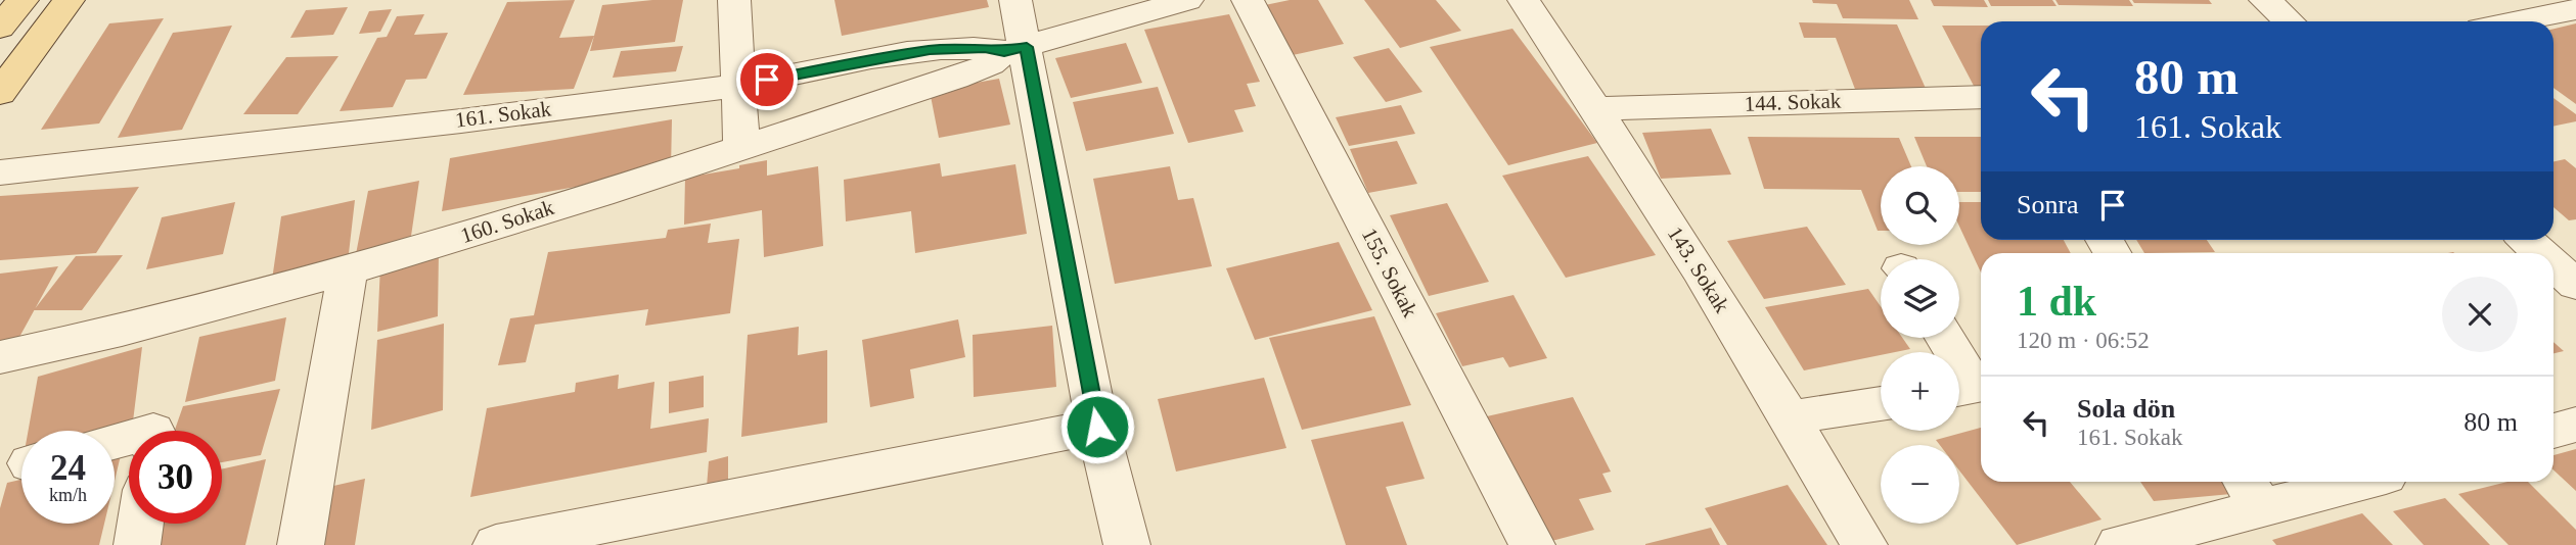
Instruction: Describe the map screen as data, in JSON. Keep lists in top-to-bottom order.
{
  "streets": {
    "street": [
      "144. Sokak",
      "161. Sokak",
      "160. Sokak",
      "143. Sokak",
      "155. Sokak"
    ]
  },
  "crossings": [
    ["144. Sokak", "143. Sokak"],
    ["161. Sokak", "160. Sokak"]
  ],
  "page": {
    "turn": ["80 m", "161. Sokak"],
    "map_buttons": ["+", "−"],
    "then": "Sonra",
    "heading": ["1 dk", "120 m · 06:52"],
    "list": [
      {
        "name": "Sola dön",
        "note": "161. Sokak",
        "value": "80 m"
      }
    ],
    "speed": "24 km/h",
    "limit": "30"
  }
}
